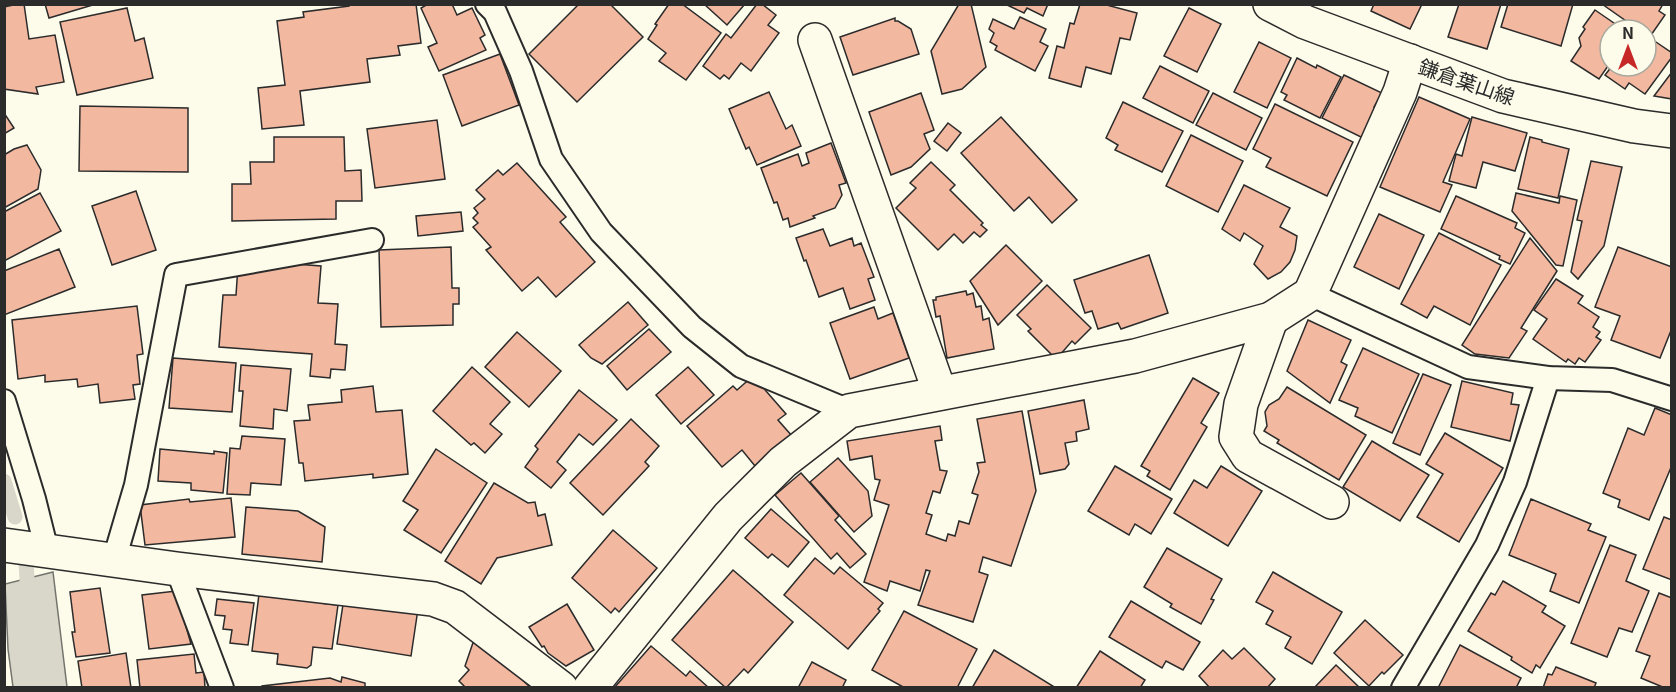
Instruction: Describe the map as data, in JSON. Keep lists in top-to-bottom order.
{
  "streets": {
    "street": ["鎌倉葉山線"]
  },
  "north": "top"
}
